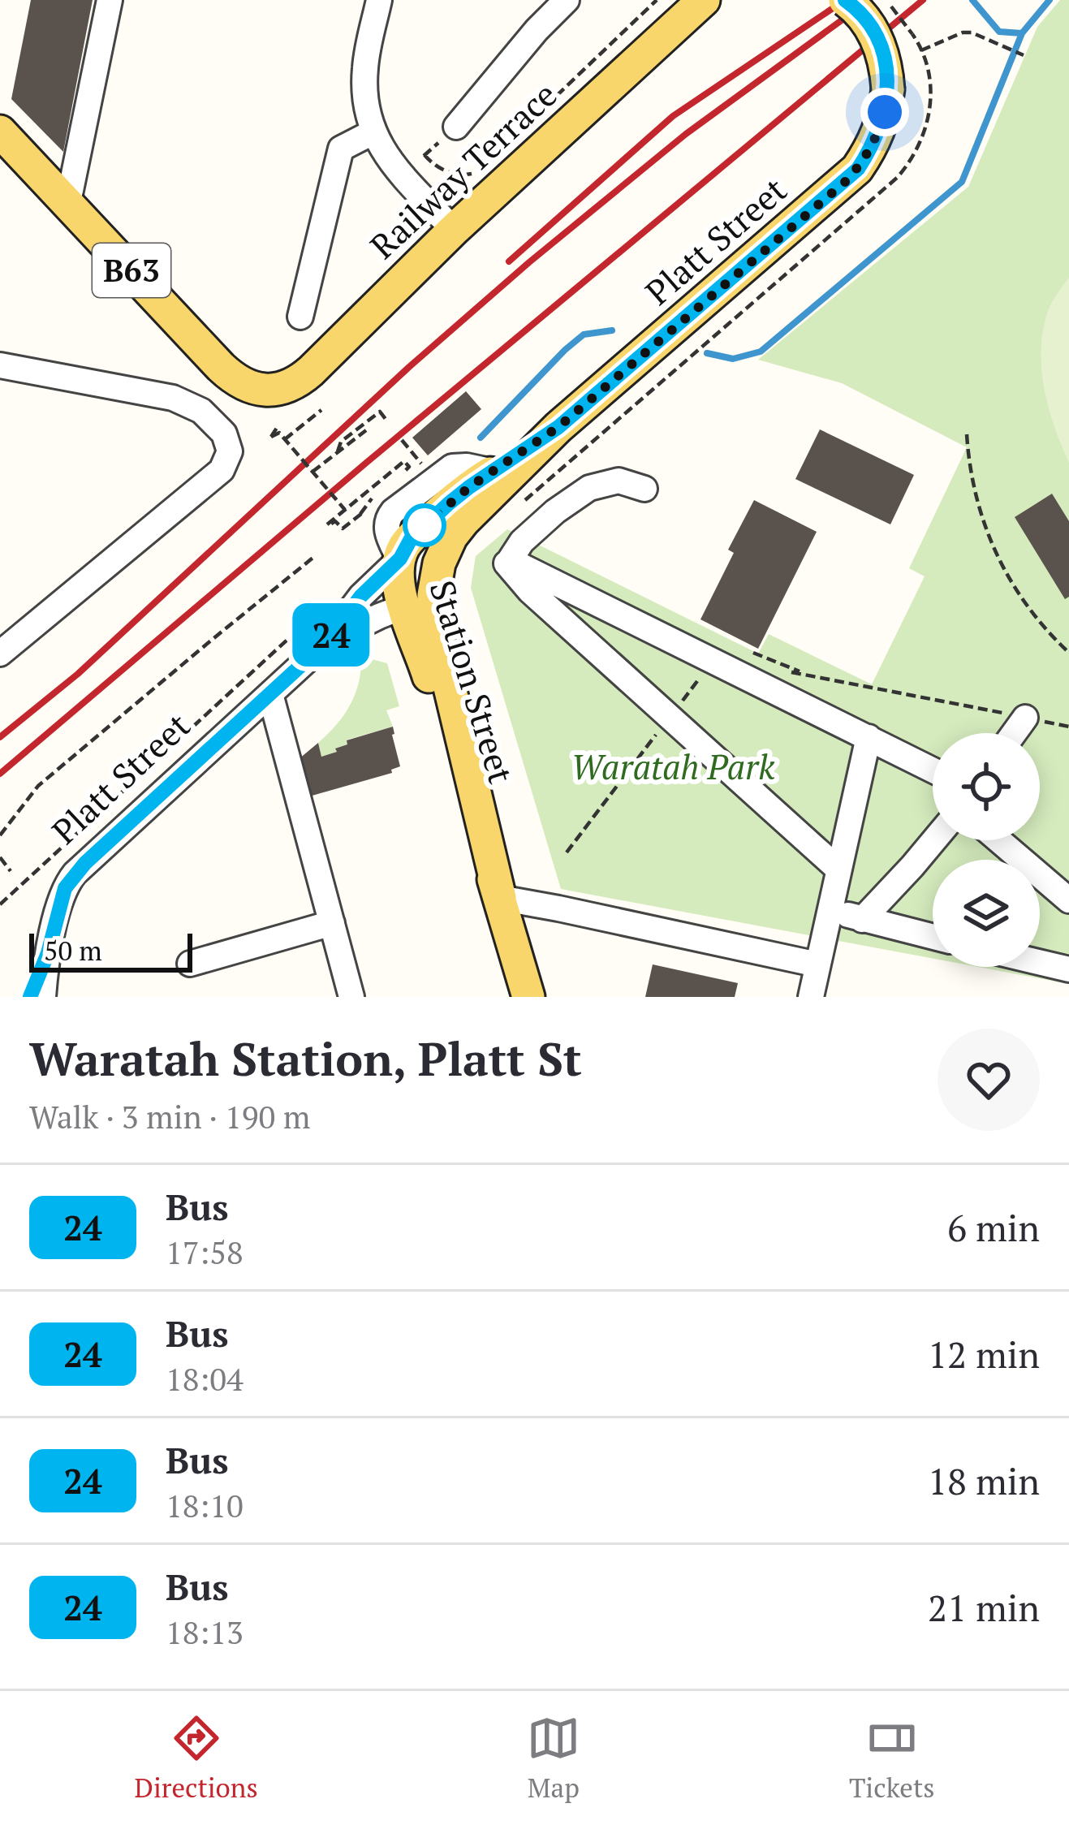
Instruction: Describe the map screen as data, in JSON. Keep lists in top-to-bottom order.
{
  "streets": {
    "main road": [
      "Railway Terrace",
      "Platt Street",
      "B63",
      "Station Street"
    ]
  },
  "crossings": [
    ["Railway Terrace", "B63"],
    ["Platt Street", "Station Street"]
  ],
  "parks": ["Waratah Park"],
  "lines": ["bus line 24"],
  "scale_bar": "50 m",
  "page": {
    "on_map": "24",
    "scale": "50 m",
    "heading": ["Waratah Station, Platt St", "Walk · 3 min · 190 m"],
    "list": [
      {
        "mark": "24",
        "name": "Bus",
        "note": "17:58",
        "value": "6 min"
      },
      {
        "mark": "24",
        "name": "Bus",
        "note": "18:04",
        "value": "12 min"
      },
      {
        "mark": "24",
        "name": "Bus",
        "note": "18:10",
        "value": "18 min"
      },
      {
        "mark": "24",
        "name": "Bus",
        "note": "18:13",
        "value": "21 min"
      }
    ],
    "tabs": ["Directions", "Map", "Tickets"]
  }
}
